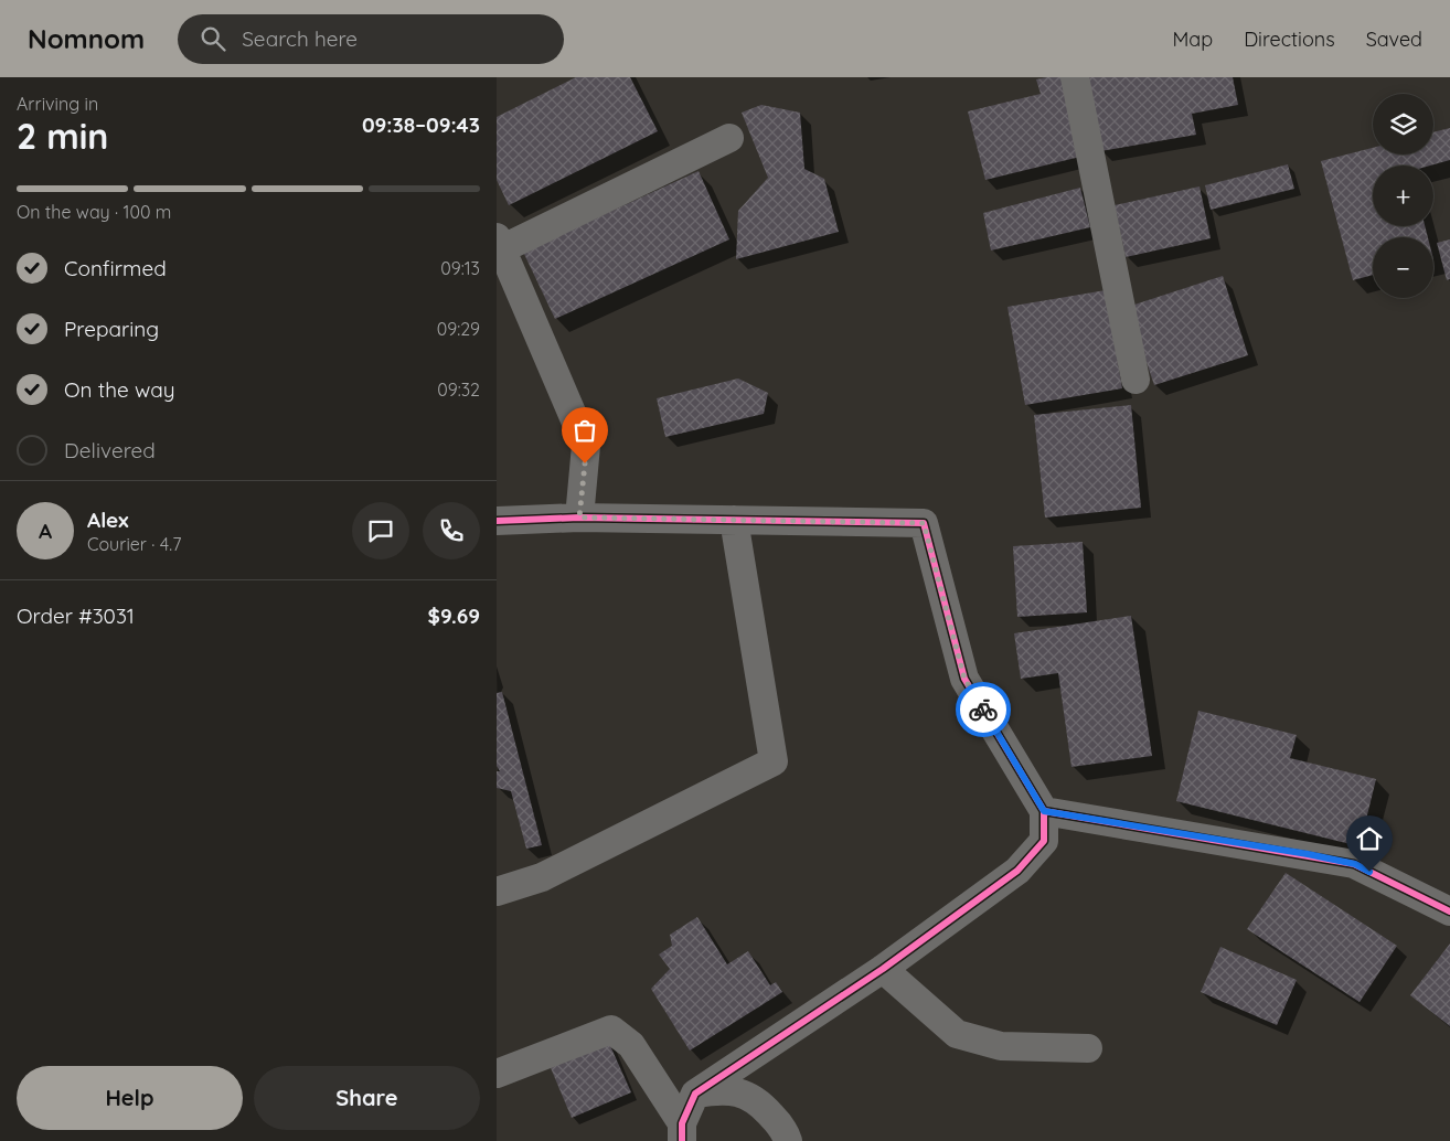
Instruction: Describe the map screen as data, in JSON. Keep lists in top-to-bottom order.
{
  "page": {
    "header": "Nomnom",
    "search": "Search here",
    "nav": ["Map", "Directions", "Saved"],
    "heading": ["2 min", "Arriving in", "09:38–09:43"],
    "panel": [
      "Alex",
      "Courier · 4.7",
      "Order #3031",
      "$9.69"
    ],
    "map_buttons": ["+", "−"],
    "bar": "On the way · 100 m",
    "list": [
      ["Confirmed", "09:13"],
      ["Preparing", "09:29"],
      ["On the way", "09:32"],
      "Delivered"
    ],
    "round": "A",
    "buttons": ["Help", "Share"]
  }
}
